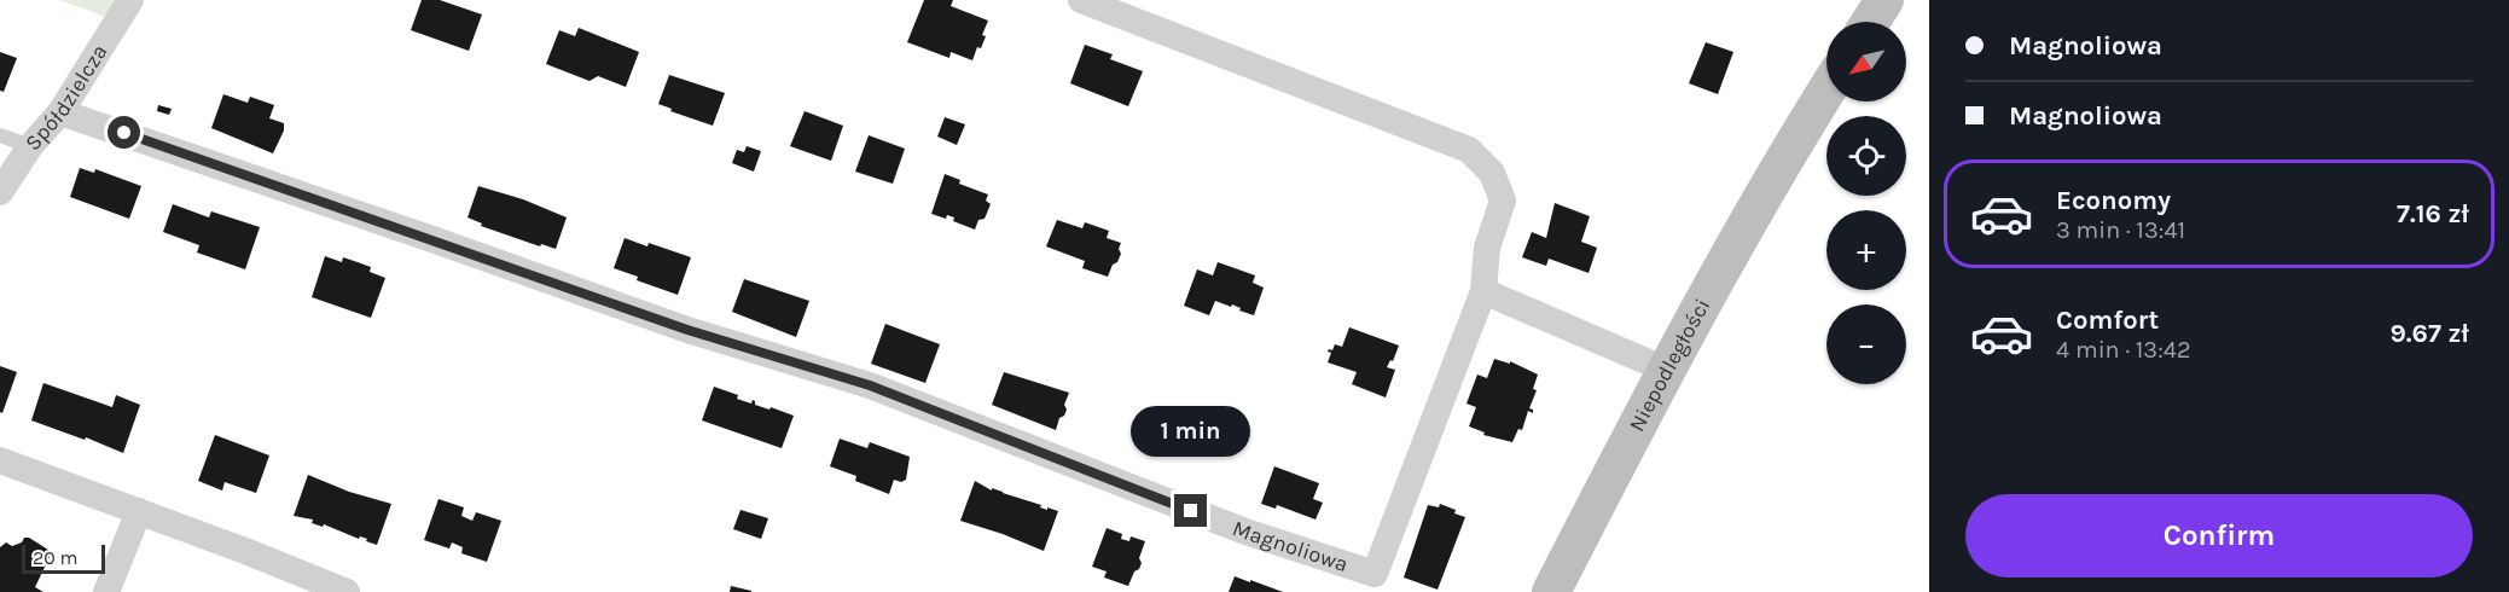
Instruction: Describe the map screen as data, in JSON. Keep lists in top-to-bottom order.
{
  "streets": {
    "street": ["Spółdzielcza", "Niepodległości", "Magnoliowa"]
  },
  "crossings": [
    ["Spółdzielcza", "Magnoliowa"]
  ],
  "scale_bar": "20 m",
  "north": "bottom left",
  "page": {
    "banner": ["Magnoliowa", "Magnoliowa"],
    "map_buttons": ["+", "−"],
    "list": [
      {
        "name": "Economy",
        "note": "3 min · 13:41",
        "value": "7.16 zł"
      },
      {
        "name": "Comfort",
        "note": "4 min · 13:42",
        "value": "9.67 zł"
      }
    ],
    "bubble": "1 min",
    "buttons": "Confirm",
    "scale": "20 m"
  }
}
